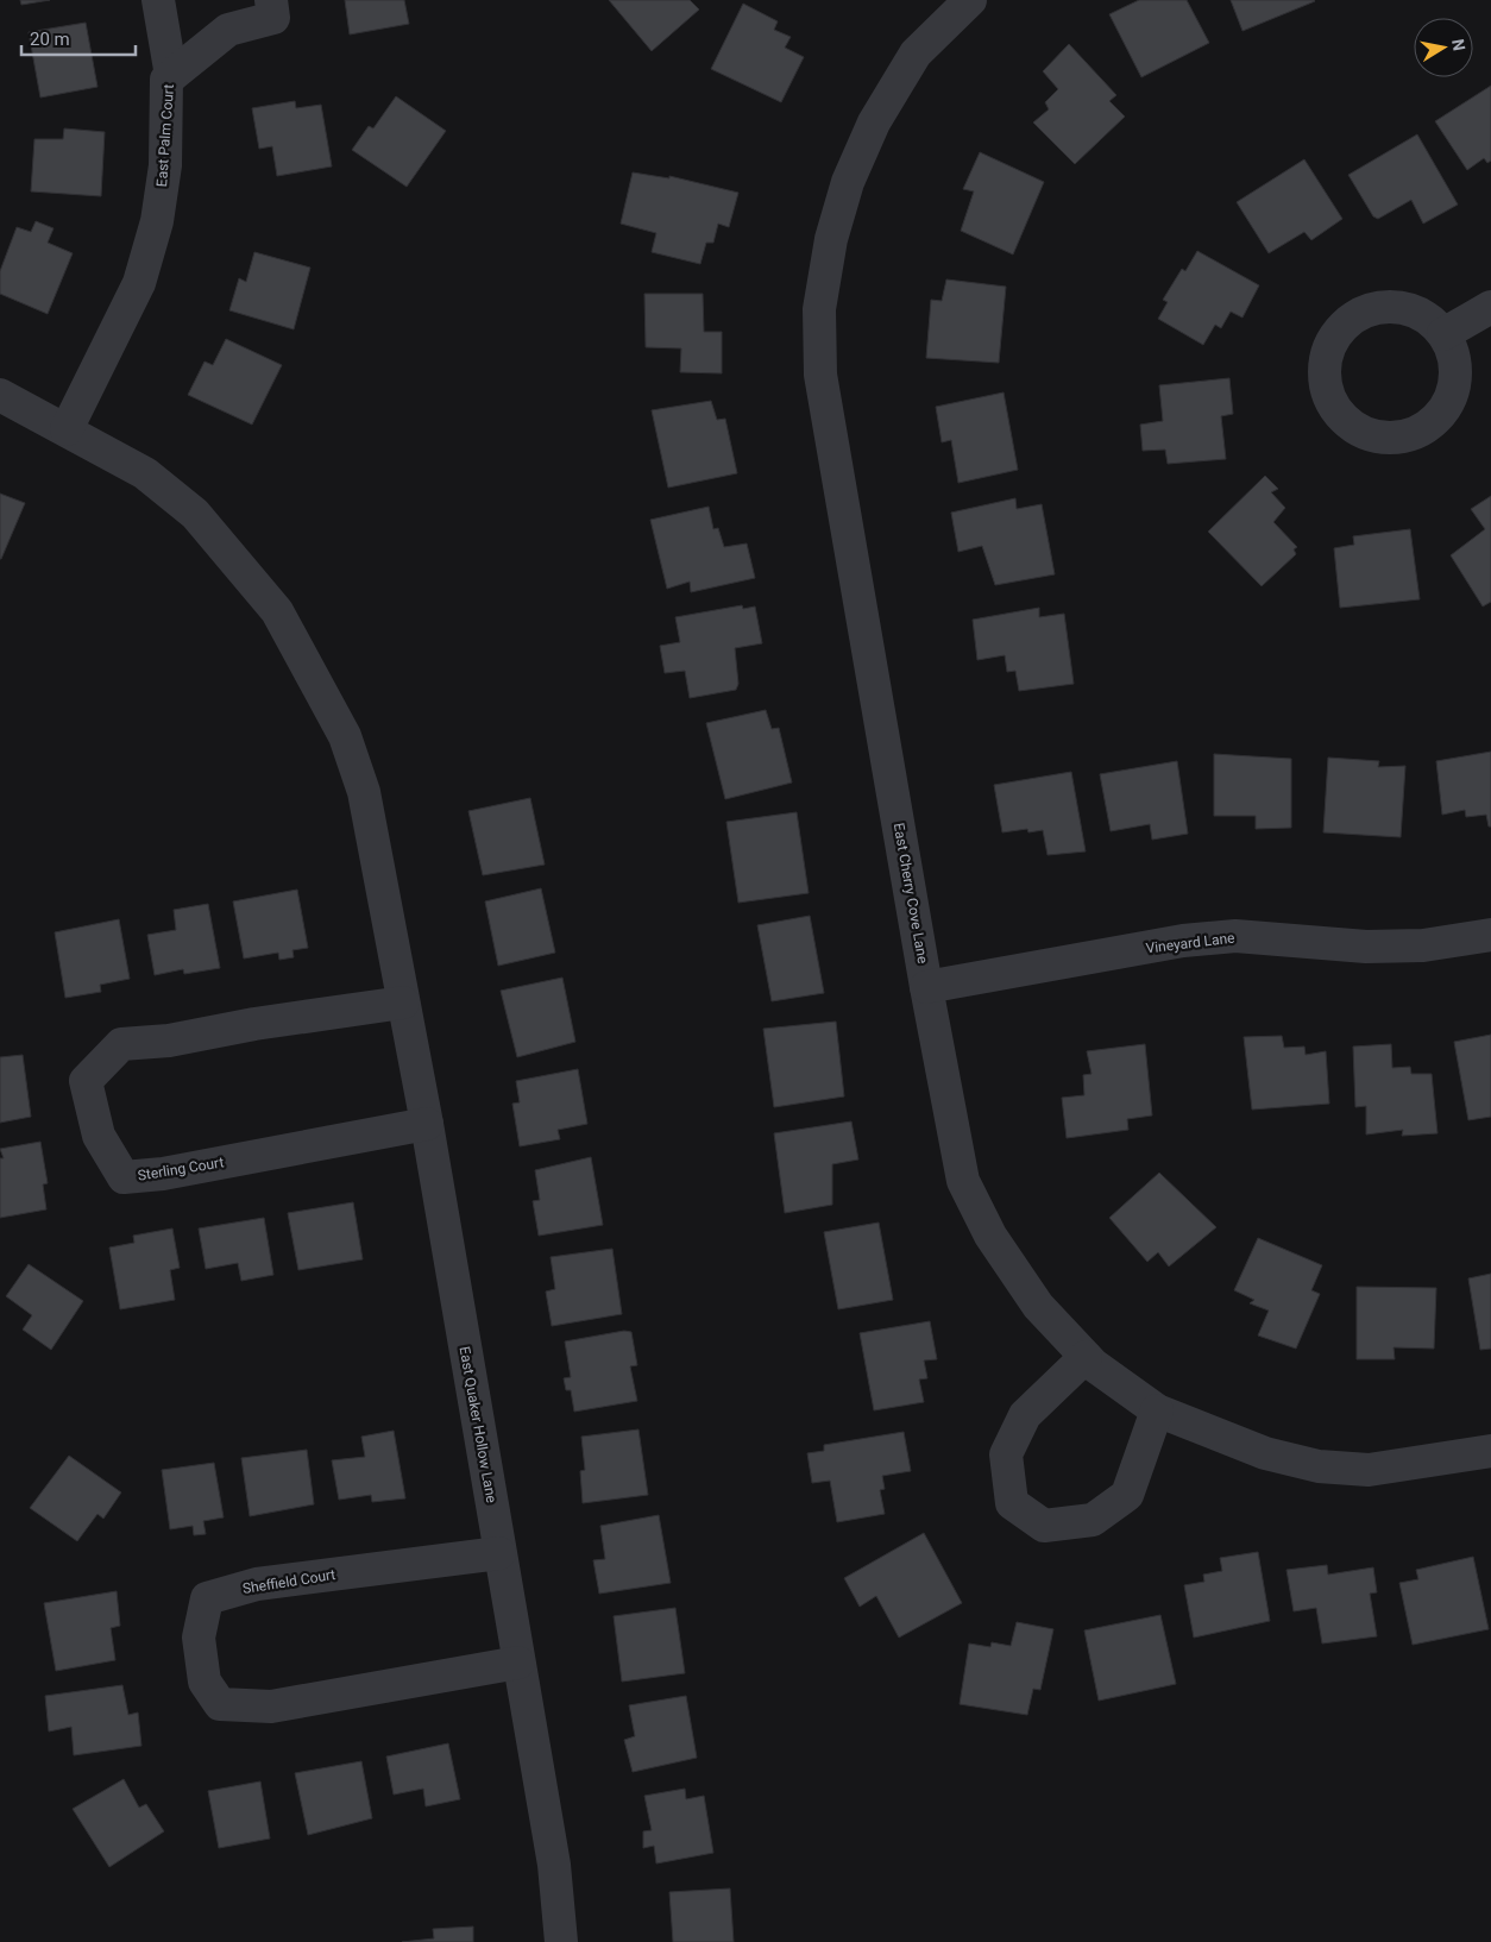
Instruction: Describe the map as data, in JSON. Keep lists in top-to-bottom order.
{
  "streets": {
    "street": [
      "East Palm Court",
      "East Cherry Cove Lane",
      "Vineyard Lane",
      "Sterling Court",
      "East Quaker Hollow Lane",
      "Sheffield Court"
    ]
  },
  "crossings": [
    ["East Palm Court", "East Quaker Hollow Lane"],
    ["East Cherry Cove Lane", "Vineyard Lane"],
    ["Sterling Court", "East Quaker Hollow Lane"],
    ["East Quaker Hollow Lane", "Sheffield Court"]
  ],
  "scale_bar": "20 m",
  "north": "right"
}
